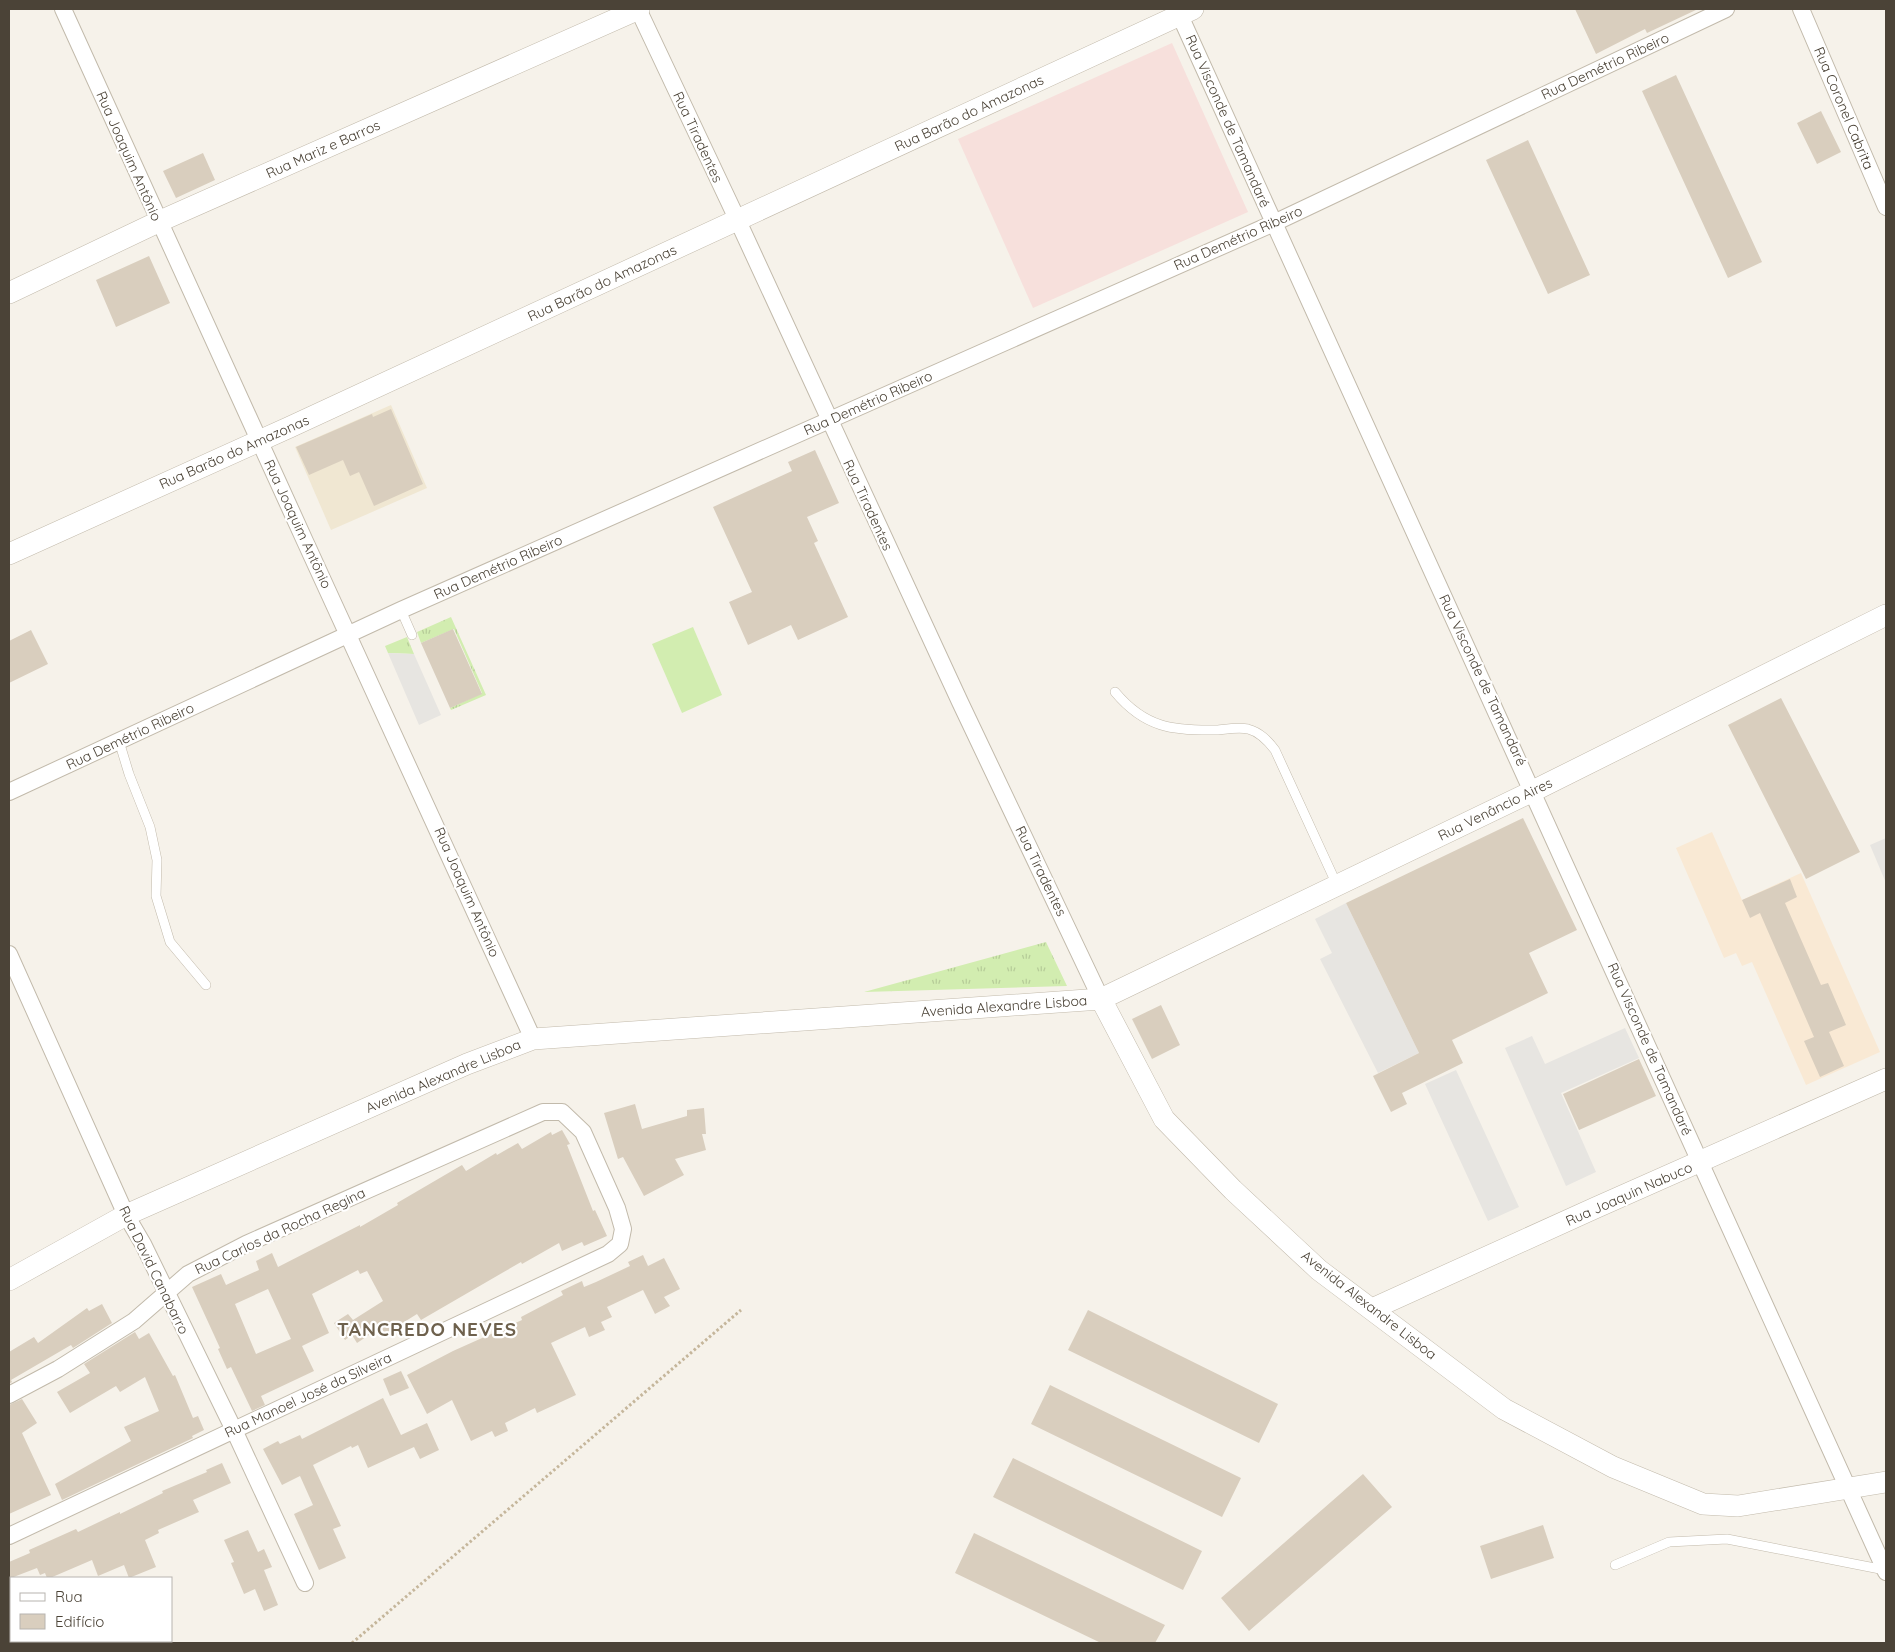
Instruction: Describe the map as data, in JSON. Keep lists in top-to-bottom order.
{
  "streets": {
    "street": [
      "Rua Demétrio Ribeiro",
      "Rua Coronel Cabrita",
      "Rua Barão do Amazonas",
      "Rua Visconde de Tamandaré",
      "Rua Tiradentes",
      "Rua Mariz e Barros",
      "Rua Joaquim Antônio",
      "Rua Venâncio Aires",
      "Avenida Alexandre Lisboa",
      "Rua Joaquin Nabuco",
      "Rua Carlos da Rocha Regina",
      "Rua David Canabarro",
      "Rua Manoel José da Silveira"
    ]
  },
  "crossings": [
    ["Rua Demétrio Ribeiro", "Rua Visconde de Tamandaré"],
    ["Rua Demétrio Ribeiro", "Rua Tiradentes"],
    ["Rua Demétrio Ribeiro", "Rua Joaquim Antônio"],
    ["Rua Barão do Amazonas", "Rua Visconde de Tamandaré"],
    ["Rua Barão do Amazonas", "Rua Tiradentes"],
    ["Rua Barão do Amazonas", "Rua Joaquim Antônio"],
    ["Rua Visconde de Tamandaré", "Rua Venâncio Aires"],
    ["Rua Visconde de Tamandaré", "Avenida Alexandre Lisboa"],
    ["Rua Visconde de Tamandaré", "Rua Joaquin Nabuco"],
    ["Rua Tiradentes", "Rua Mariz e Barros"],
    ["Rua Tiradentes", "Rua Venâncio Aires"],
    ["Rua Tiradentes", "Avenida Alexandre Lisboa"],
    ["Rua Mariz e Barros", "Rua Joaquim Antônio"],
    ["Rua Joaquim Antônio", "Avenida Alexandre Lisboa"],
    ["Rua Venâncio Aires", "Avenida Alexandre Lisboa"],
    ["Avenida Alexandre Lisboa", "Rua Joaquin Nabuco"],
    ["Avenida Alexandre Lisboa", "Rua David Canabarro"],
    ["Rua Carlos da Rocha Regina", "Rua David Canabarro"],
    ["Rua Carlos da Rocha Regina", "Rua Manoel José da Silveira"],
    ["Rua David Canabarro", "Rua Manoel José da Silveira"]
  ],
  "districts": ["TANCREDO NEVES"],
  "legend": ["Rua", "Edifício"]
}
